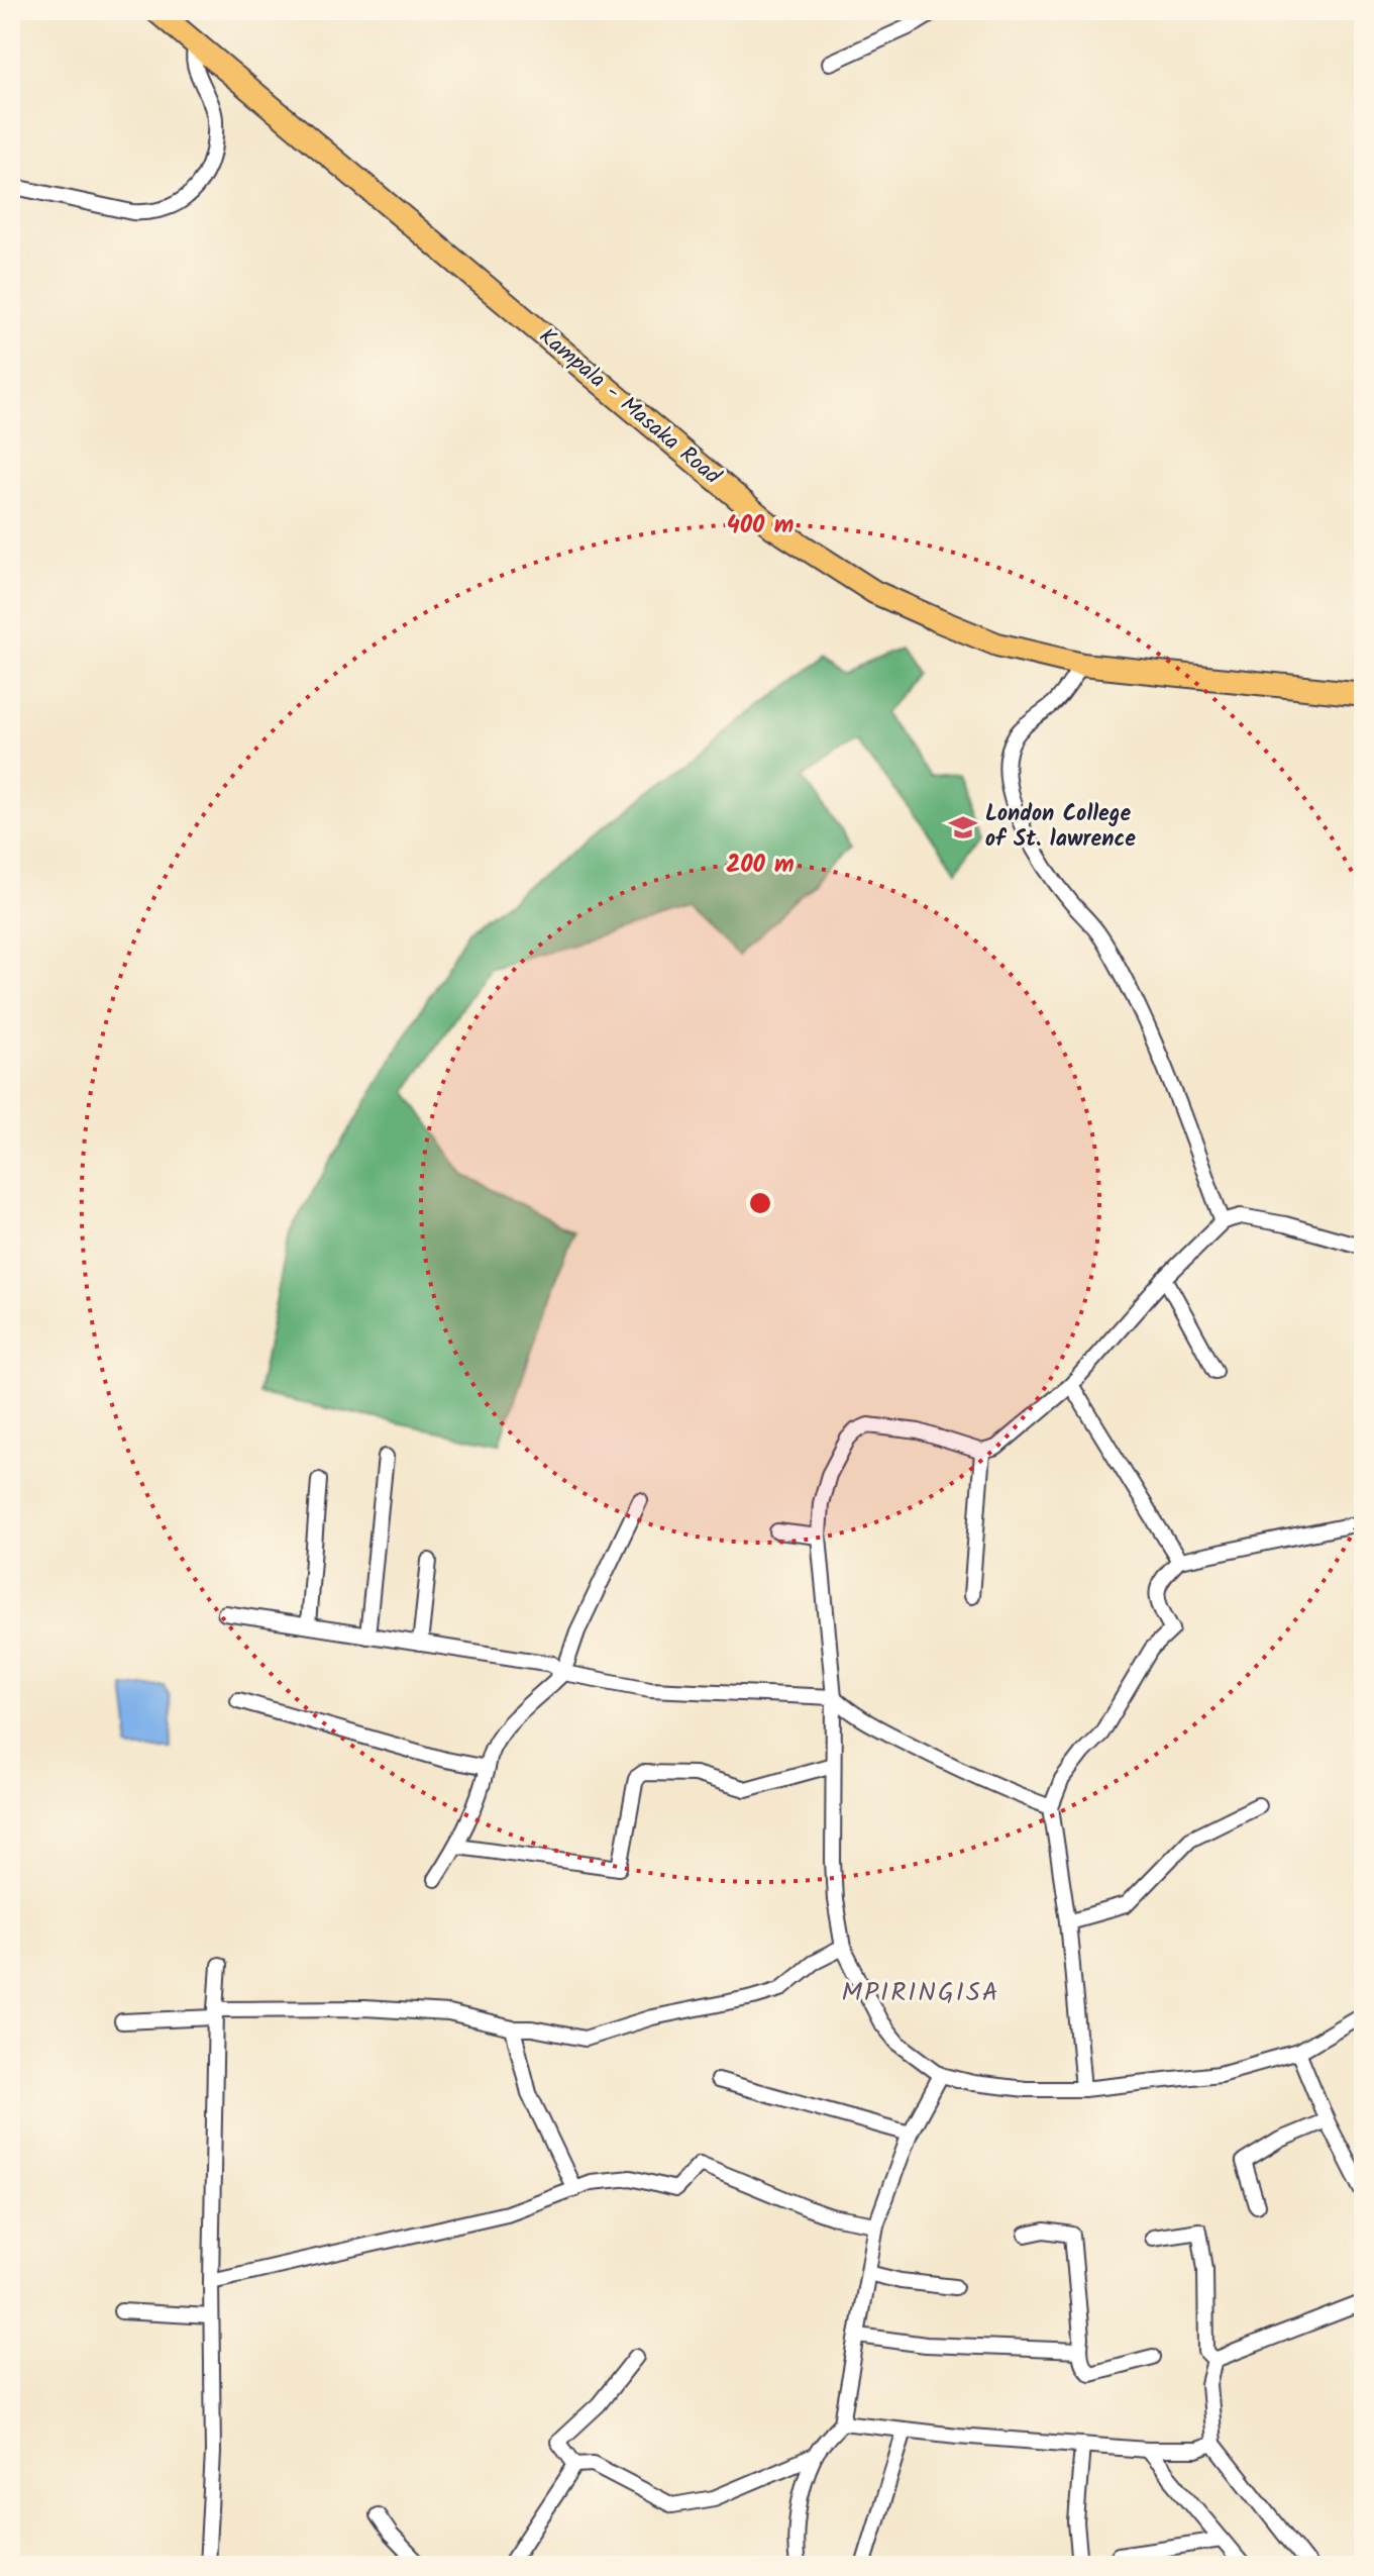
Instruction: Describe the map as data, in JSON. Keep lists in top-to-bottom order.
{
  "streets": {
    "main road": ["Kampala - Masaka Road"]
  },
  "districts": ["MPIRINGISA"],
  "places": {
    "school or university": ["London College of St. lawrence"]
  },
  "rings": ["400 m", "200 m"]
}
